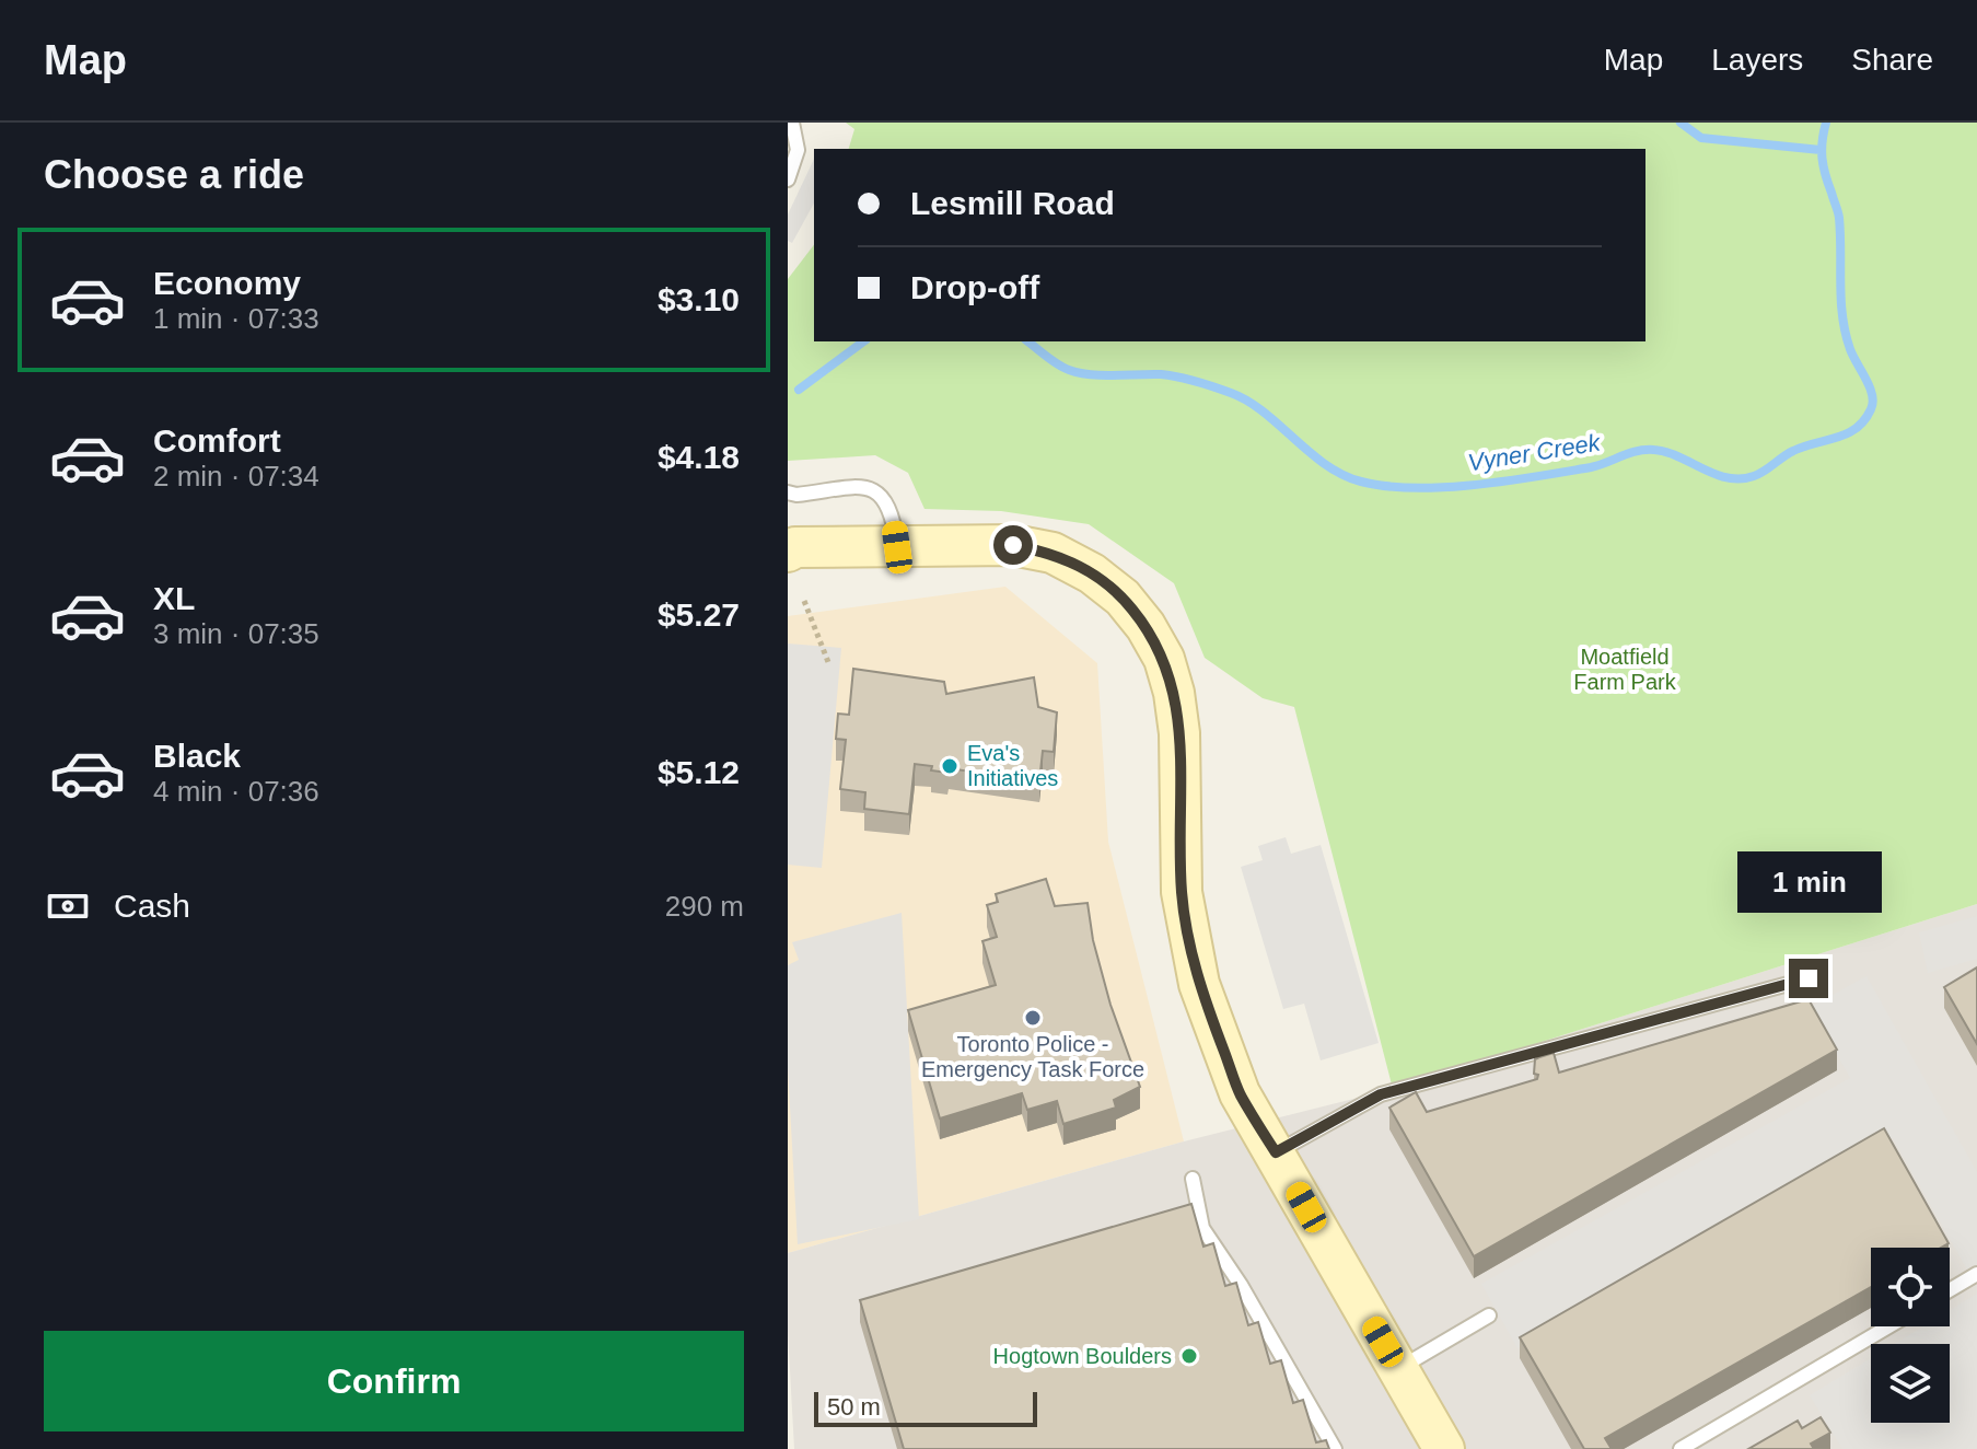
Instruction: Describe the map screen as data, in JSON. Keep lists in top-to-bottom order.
{
  "water": ["Vyner Creek"],
  "parks": ["Moatfield Farm Park"],
  "places": ["Eva's Initiatives", "Toronto Police - Emergency Task Force", "Hogtown Boulders"],
  "scale_bar": "50 m",
  "page": {
    "header": "Map",
    "nav": ["Map", "Layers", "Share"],
    "heading": "Choose a ride",
    "banner": ["Lesmill Road", "Drop-off"],
    "list": [
      {
        "name": "Economy",
        "note": "1 min · 07:33",
        "value": "$3.10"
      },
      {
        "name": "Comfort",
        "note": "2 min · 07:34",
        "value": "$4.18"
      },
      {
        "name": "XL",
        "note": "3 min · 07:35",
        "value": "$5.27"
      },
      {
        "name": "Black",
        "note": "4 min · 07:36",
        "value": "$5.12"
      }
    ],
    "bubble": "1 min",
    "pay": ["Cash", "290 m"],
    "buttons": "Confirm",
    "scale": "50 m"
  }
}
